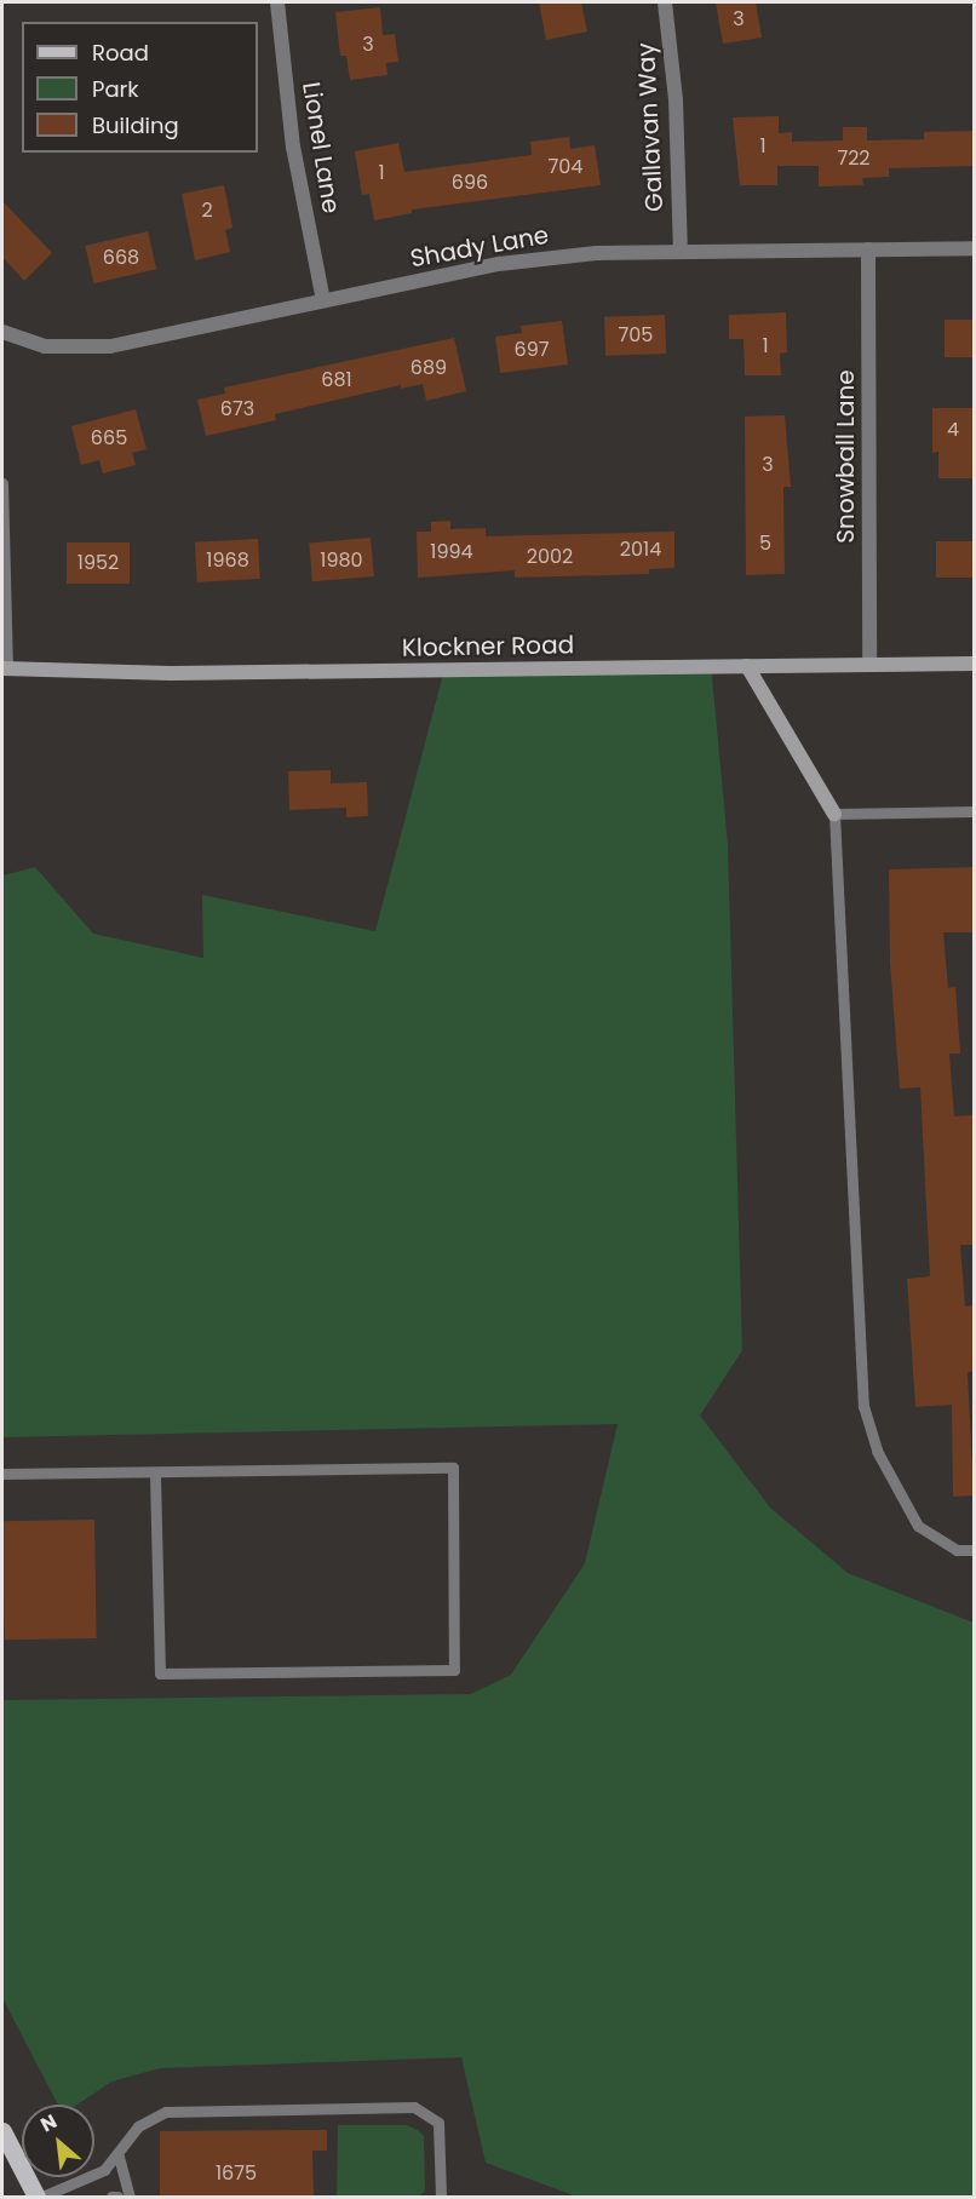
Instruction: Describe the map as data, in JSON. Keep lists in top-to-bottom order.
{
  "streets": {
    "main road": ["Klockner Road"],
    "street": [
      "Gallavan Way",
      "Lionel Lane",
      "Shady Lane",
      "Snowball Lane"
    ]
  },
  "crossings": [
    ["Gallavan Way", "Shady Lane"],
    ["Lionel Lane", "Shady Lane"],
    ["Shady Lane", "Snowball Lane"],
    ["Snowball Lane", "Klockner Road"]
  ],
  "house_numbers": [
    "3",
    "3",
    "1",
    "722",
    "704",
    "1",
    "696",
    "2",
    "668",
    "705",
    "1",
    "697",
    "689",
    "681",
    "673",
    "4",
    "665",
    "3",
    "5",
    "2014",
    "1994",
    "2002",
    "1968",
    "1980",
    "1952",
    "1675"
  ],
  "legend": ["Road", "Park", "Building"],
  "north": "top left"
}
